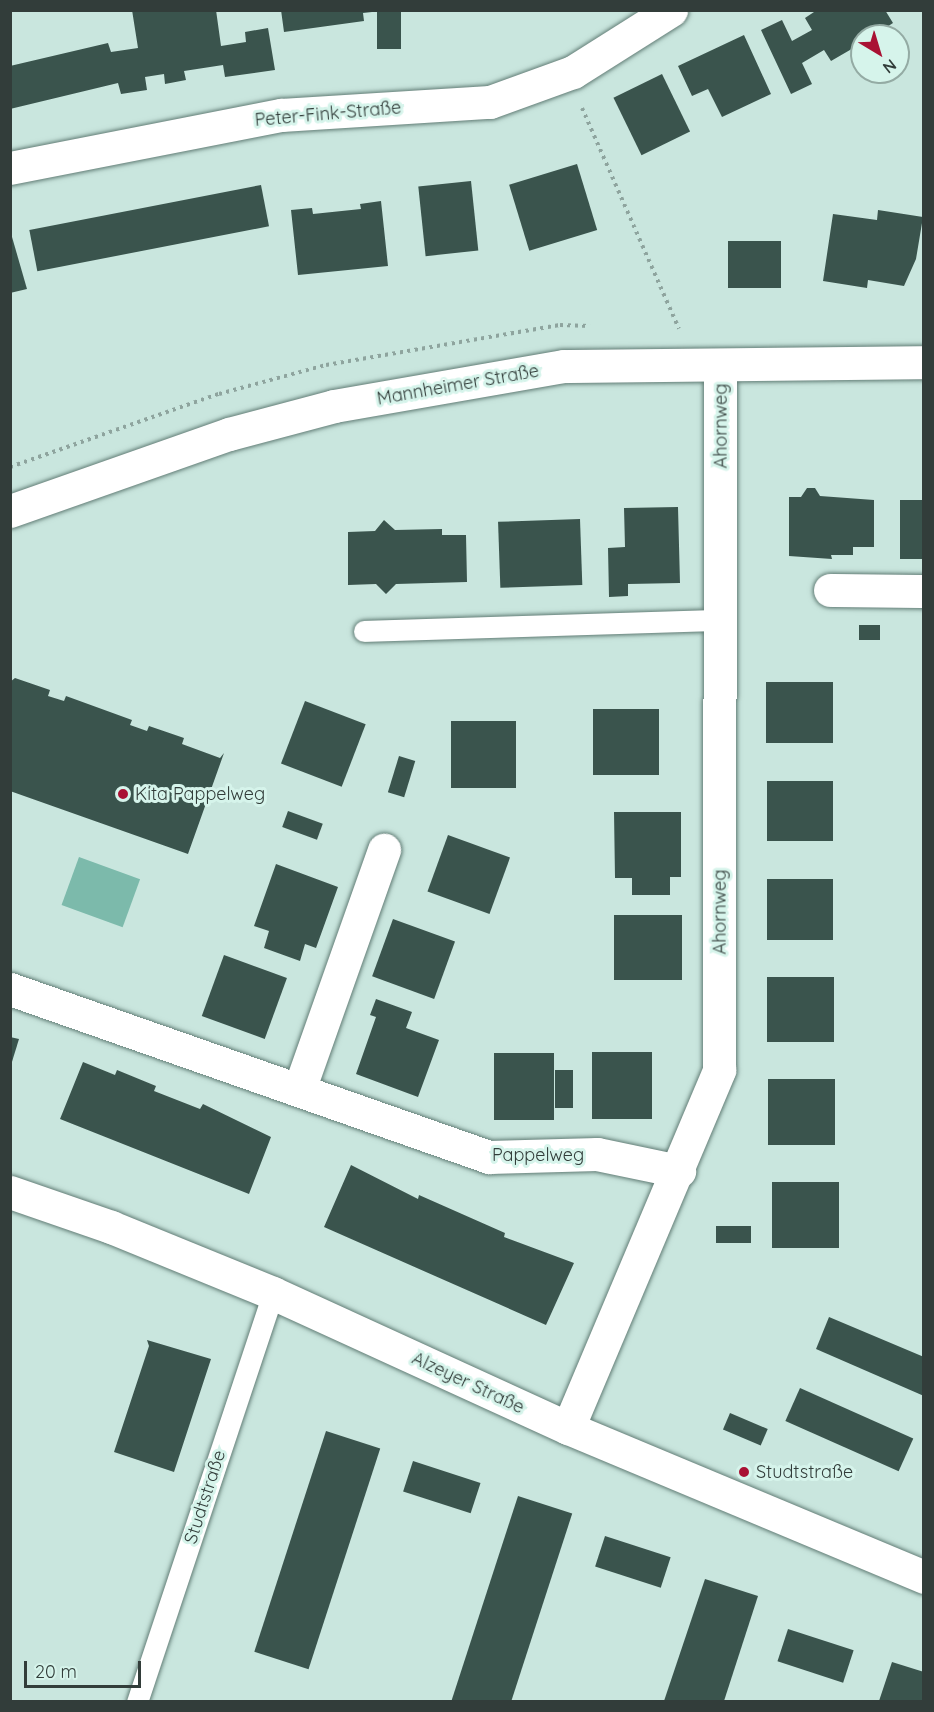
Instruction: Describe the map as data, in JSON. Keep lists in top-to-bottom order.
{
  "streets": {
    "street": [
      "Peter-Fink-Straße",
      "Mannheimer Straße",
      "Ahornweg",
      "Pappelweg",
      "Alzeyer Straße"
    ],
    "lane": ["Studtstraße"]
  },
  "crossings": [
    ["Mannheimer Straße", "Ahornweg"],
    ["Ahornweg", "Pappelweg"],
    ["Ahornweg", "Alzeyer Straße"],
    ["Alzeyer Straße", "Studtstraße"]
  ],
  "places": ["Kita Pappelweg", "Studtstraße"],
  "scale_bar": "20 m",
  "north": "bottom right"
}
